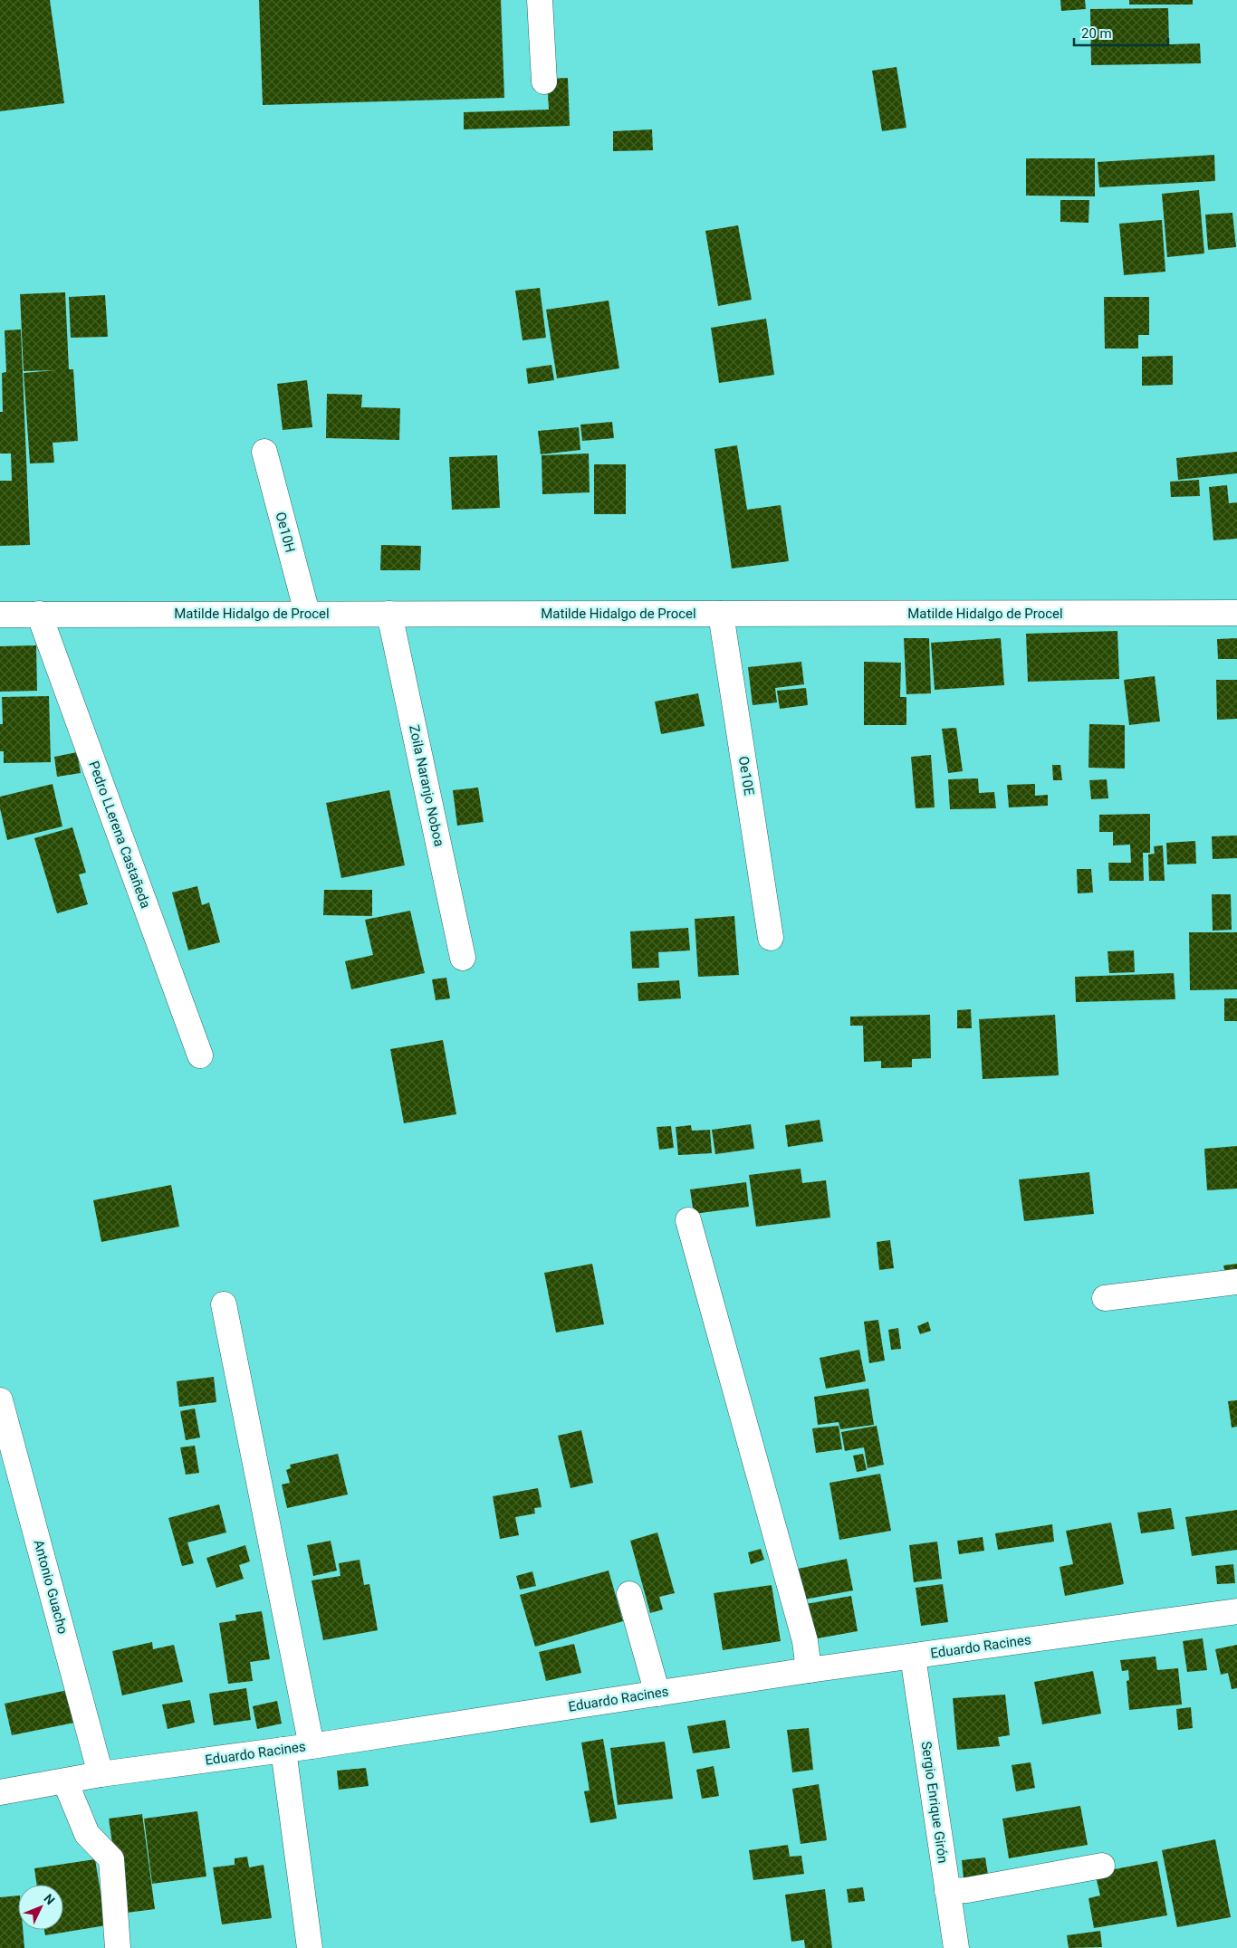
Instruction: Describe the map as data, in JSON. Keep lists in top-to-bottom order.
{
  "streets": {
    "street": [
      "Oe10H",
      "Matilde Hidalgo de Procel",
      "Oe10E",
      "Zoila Naranjo Noboa",
      "Pedro LLerena Castañeda",
      "Antonio Guacho",
      "Eduardo Racines",
      "Sergio Enrique Girón"
    ]
  },
  "crossings": [
    ["Oe10H", "Matilde Hidalgo de Procel"],
    ["Matilde Hidalgo de Procel", "Oe10E"],
    ["Matilde Hidalgo de Procel", "Zoila Naranjo Noboa"],
    ["Matilde Hidalgo de Procel", "Pedro LLerena Castañeda"],
    ["Antonio Guacho", "Eduardo Racines"],
    ["Eduardo Racines", "Sergio Enrique Girón"]
  ],
  "scale_bar": "20 m",
  "north": "top right"
}
